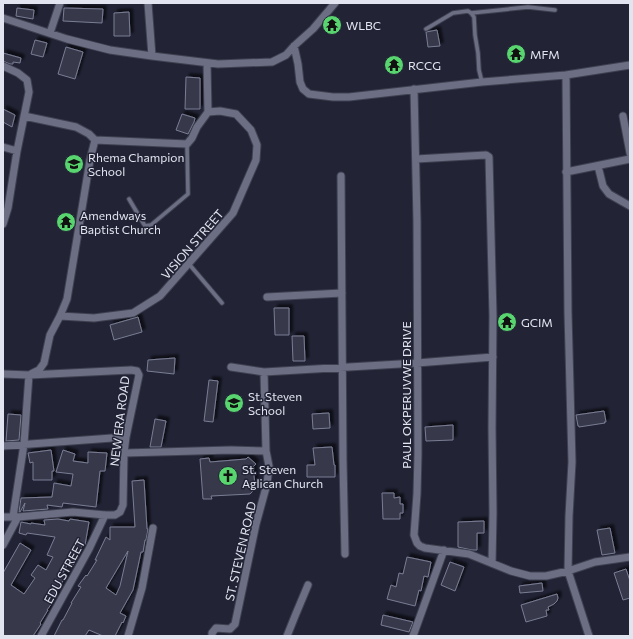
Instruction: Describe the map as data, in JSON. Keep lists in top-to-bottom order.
{
  "streets": {
    "street": [
      "VISION STREET",
      "PAUL OKPERUVWE DRIVE",
      "NEW ERA ROAD",
      "ST. STEVEN ROAD",
      "EDU STREET"
    ]
  },
  "crossings": [
    ["NEW ERA ROAD", "EDU STREET"]
  ],
  "places": {
    "temple": [
      "WLBC",
      "MFM",
      "RCCG",
      "Amendways Baptist Church",
      "GCIM"
    ],
    "school or university": ["Rhema Champion School", "St. Steven School"],
    "church": ["St. Steven Aglican Church"]
  }
}
